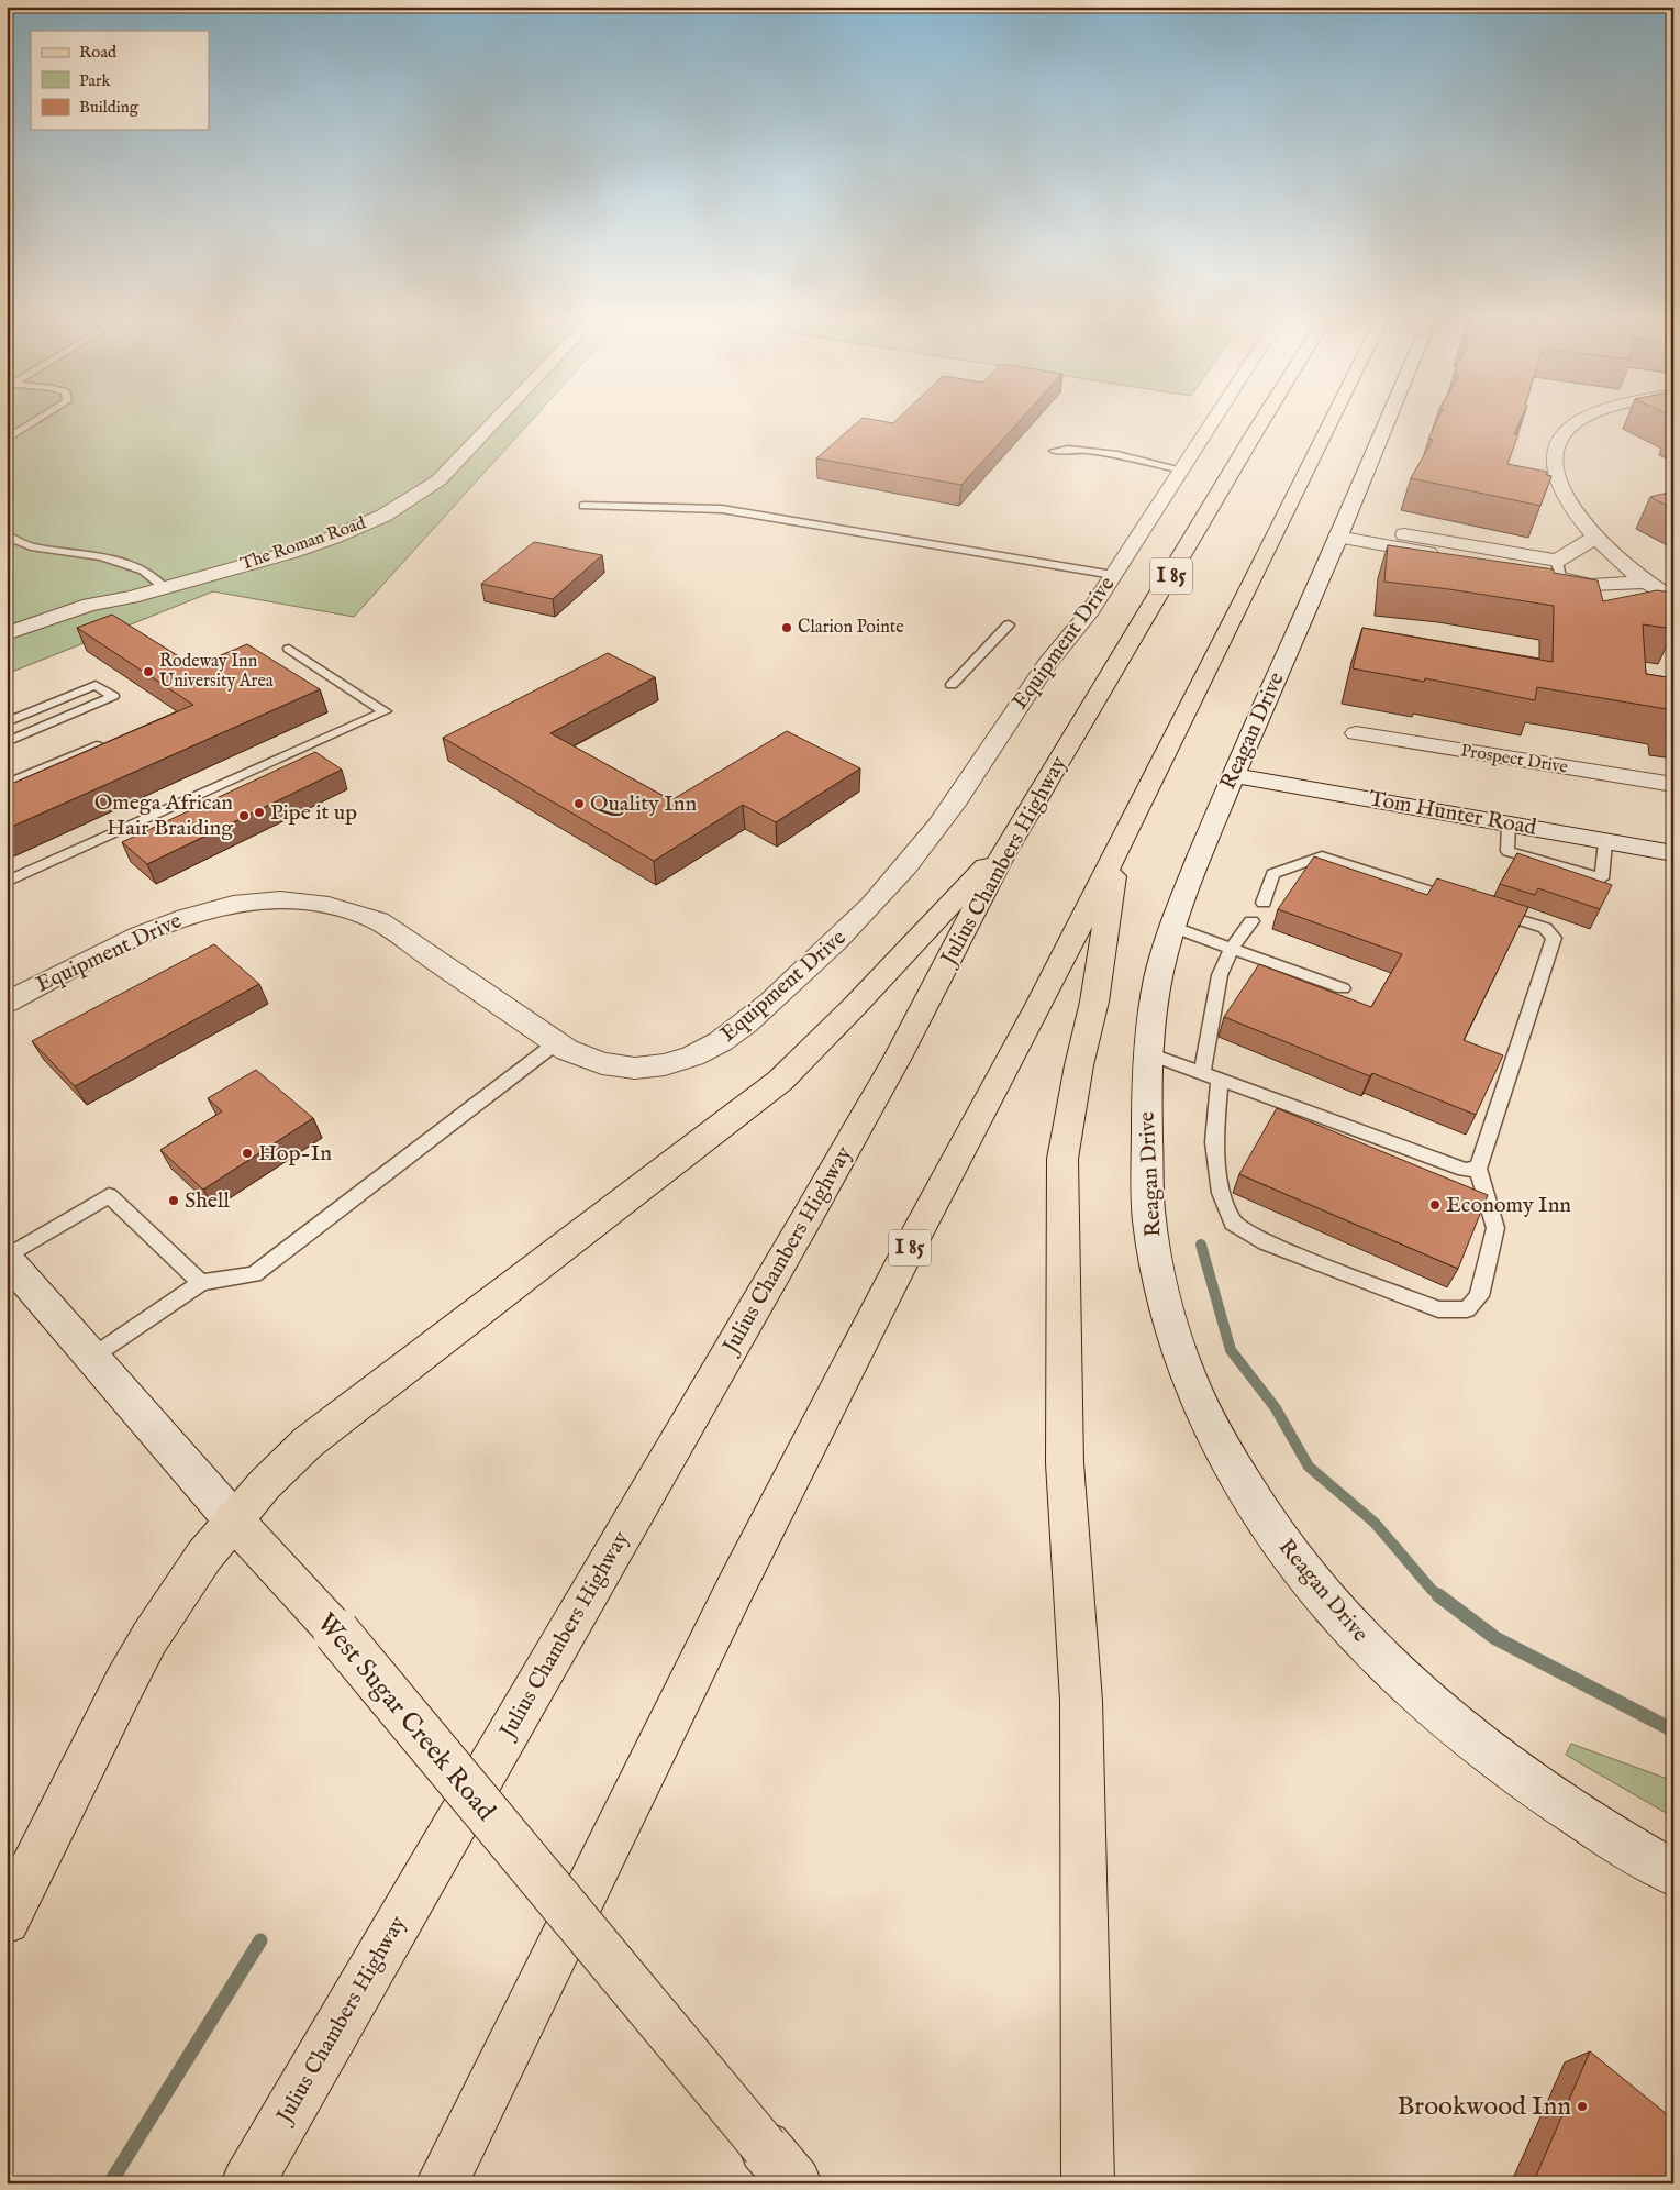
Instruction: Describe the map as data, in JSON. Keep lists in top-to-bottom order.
{
  "streets": {
    "main road": ["I 85", "Julius Chambers Highway", "West Sugar Creek Road"],
    "street": [
      "The Roman Road",
      "Equipment Drive",
      "Reagan Drive",
      "Prospect Drive",
      "Tom Hunter Road"
    ]
  },
  "crossings": [
    ["Reagan Drive", "Tom Hunter Road"]
  ],
  "places": [
    "Clarion Pointe",
    "Rodeway Inn University Area",
    "Quality Inn",
    "Pipe it up",
    "Omega African Hair Braiding",
    "Hop-In",
    "Shell",
    "Economy Inn",
    "Brookwood Inn"
  ],
  "legend": ["Road", "Park", "Building"]
}
